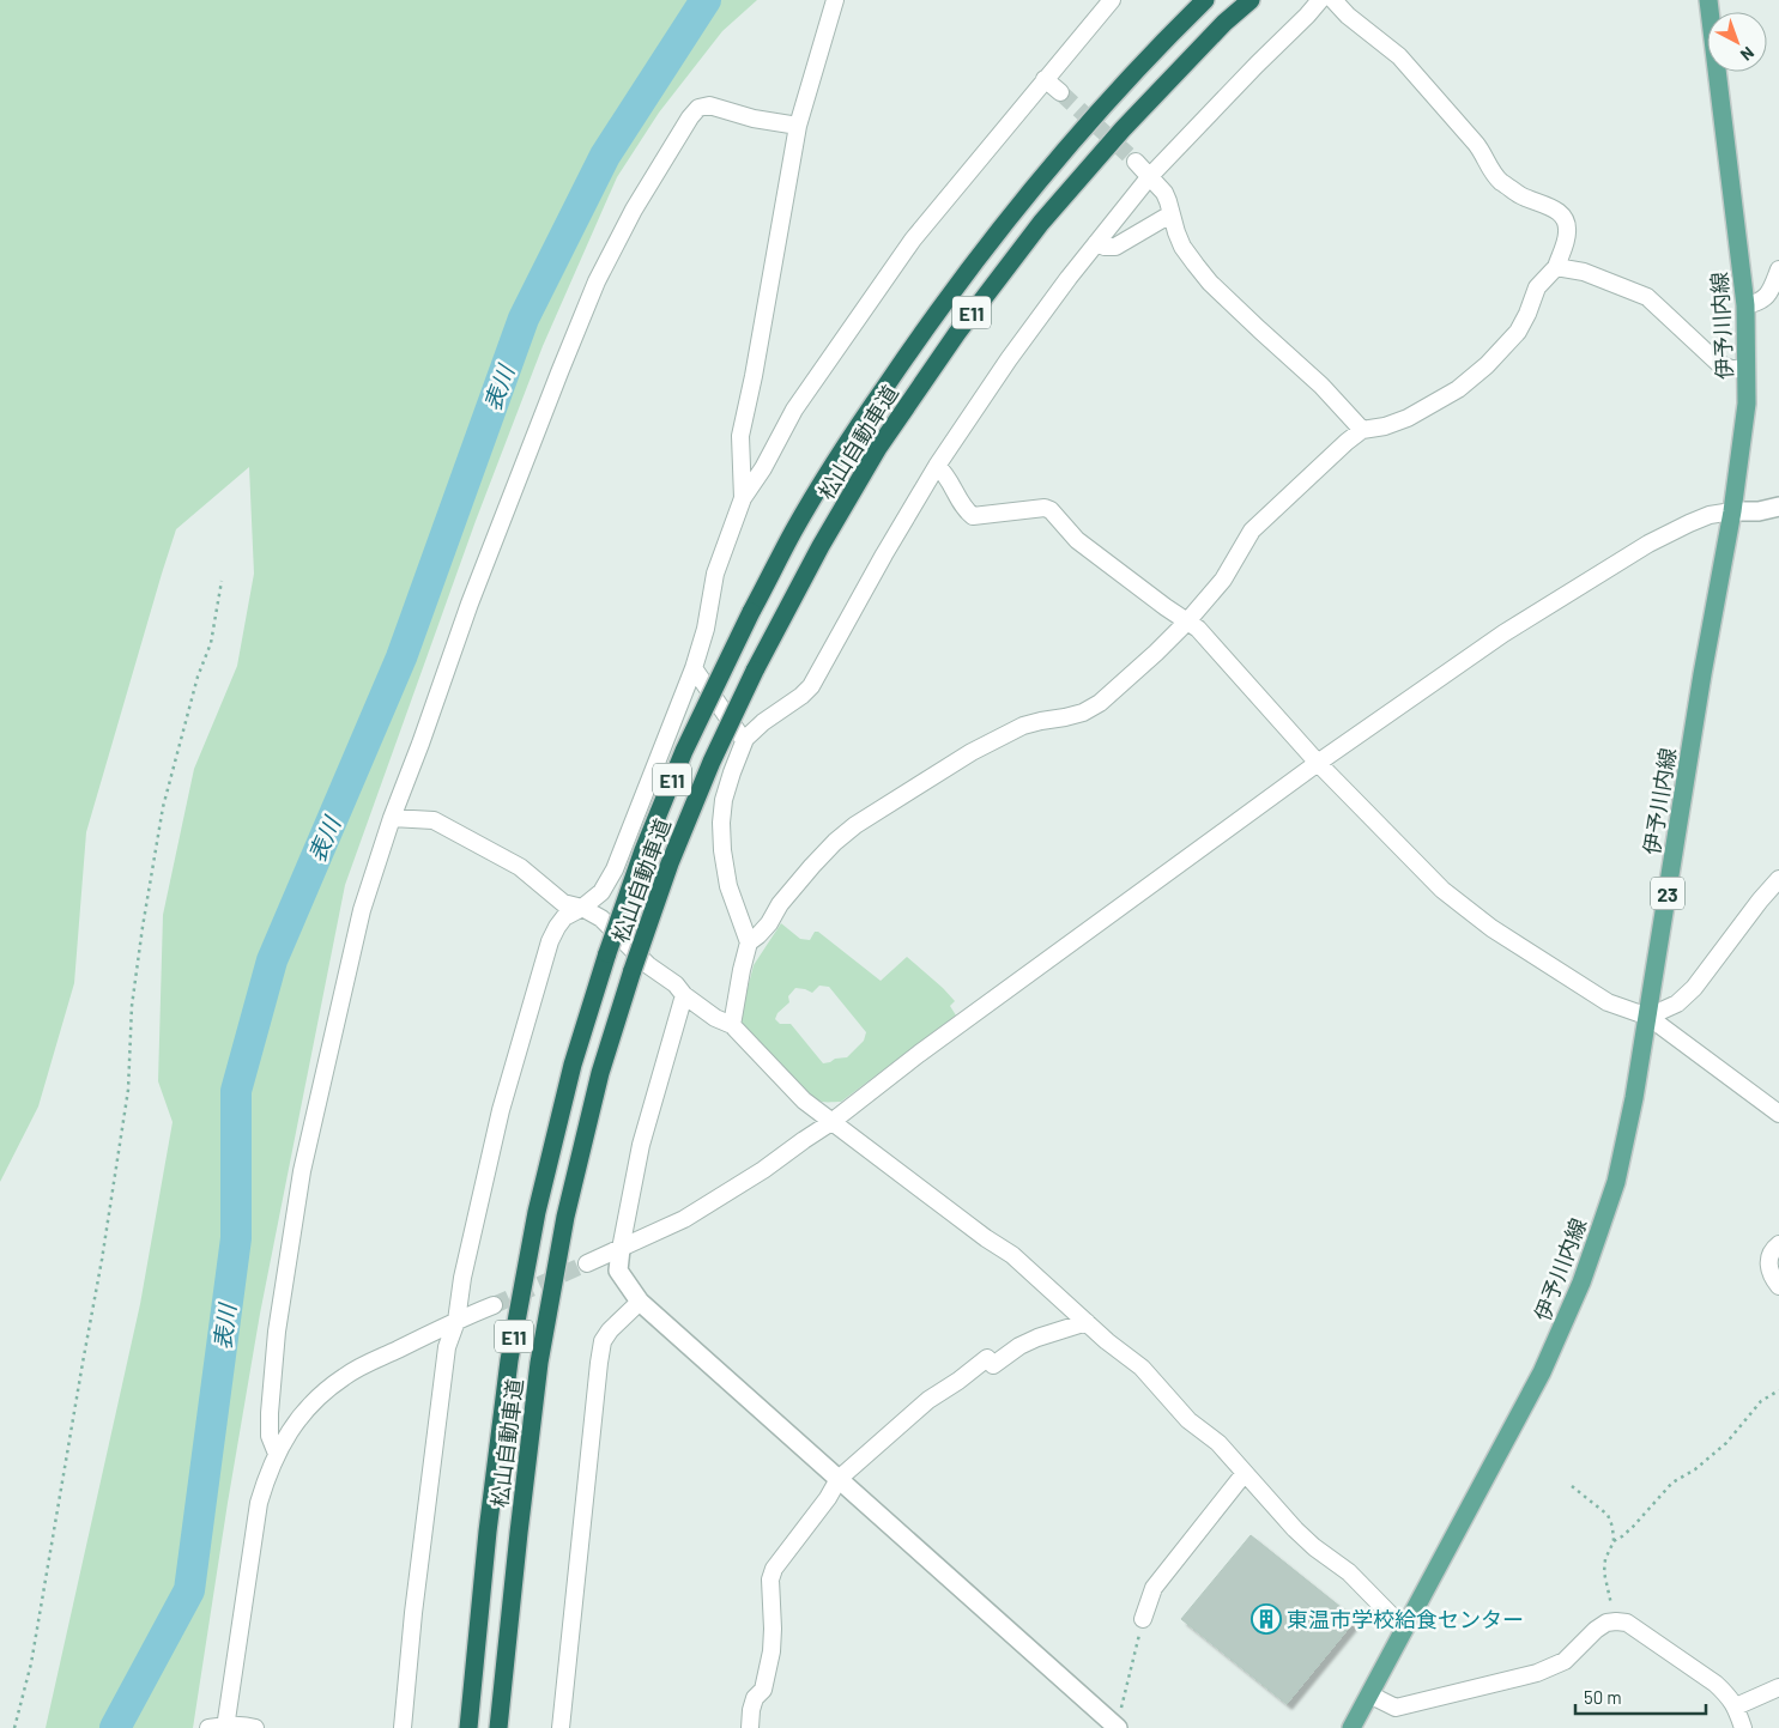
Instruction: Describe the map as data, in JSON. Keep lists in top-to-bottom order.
{
  "streets": {
    "highway": ["E11", "松山自動車道"],
    "main road": ["伊予川内線", "23"]
  },
  "water": ["表川"],
  "places": {
    "building": ["東温市学校給食センター"]
  },
  "scale_bar": "50 m",
  "north": "bottom right"
}
